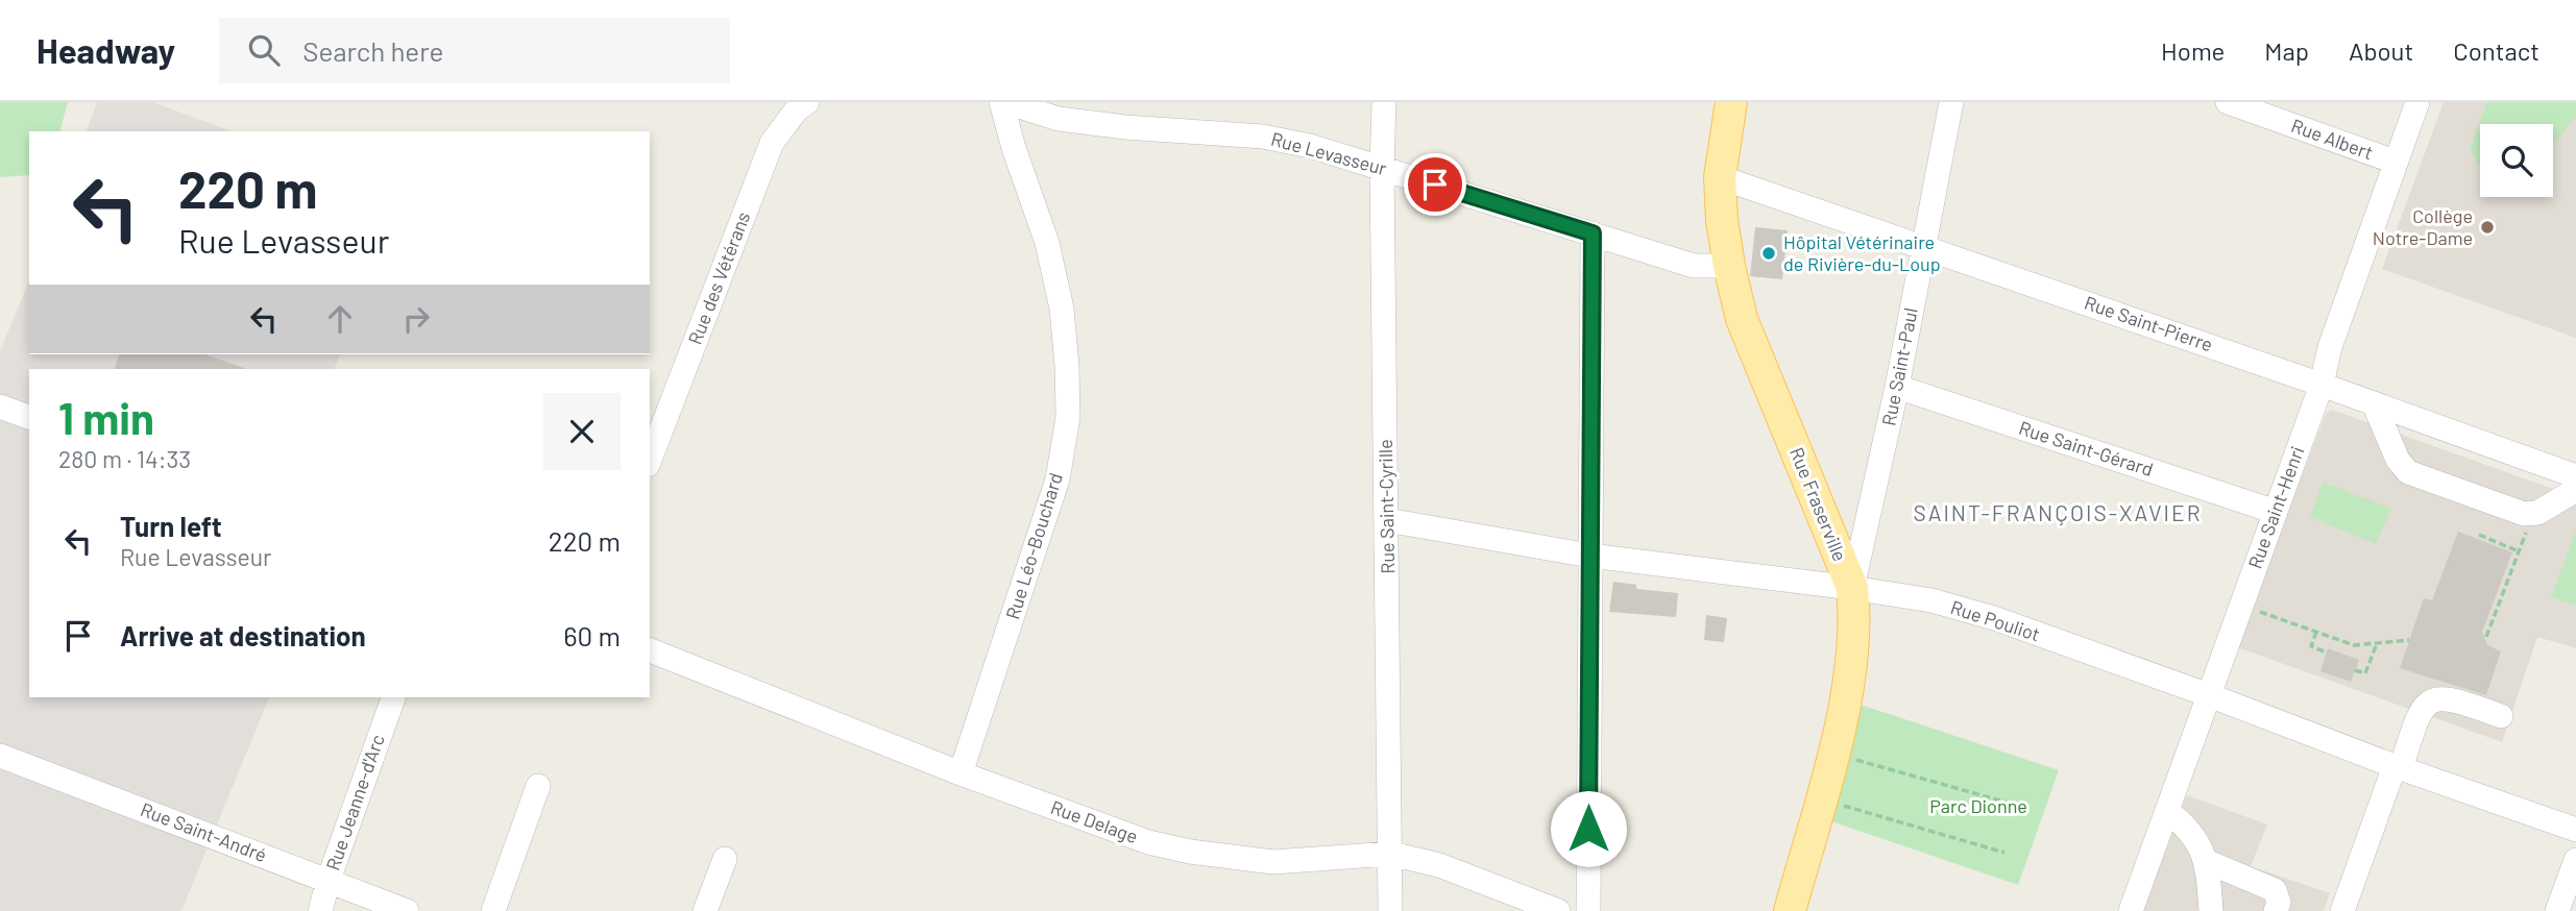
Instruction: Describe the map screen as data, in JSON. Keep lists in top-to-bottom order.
{
  "streets": {
    "main road": ["Rue Fraserville"],
    "street": [
      "Rue Albert",
      "Rue Levasseur",
      "Rue des Vétérans",
      "Rue Saint-Pierre",
      "Rue Saint-Paul",
      "Rue Saint-Gérard",
      "Rue Saint-Cyrille",
      "Rue Saint-Henri",
      "Rue Léo-Bouchard",
      "Rue Pouliot",
      "Rue Jeanne-d'Arc",
      "Rue Delage",
      "Rue Saint-André"
    ]
  },
  "crossings": [
    ["Rue Albert", "Rue Saint-Henri"],
    ["Rue Levasseur", "Rue Fraserville"],
    ["Rue Levasseur", "Rue Saint-Cyrille"],
    ["Rue Levasseur", "Rue Léo-Bouchard"],
    ["Rue Saint-Pierre", "Rue Saint-Paul"],
    ["Rue Saint-Pierre", "Rue Fraserville"],
    ["Rue Saint-Pierre", "Rue Saint-Henri"],
    ["Rue Saint-Paul", "Rue Saint-Gérard"],
    ["Rue Saint-Paul", "Rue Fraserville"],
    ["Rue Saint-Paul", "Rue Pouliot"],
    ["Rue Saint-Gérard", "Rue Saint-Henri"],
    ["Rue Fraserville", "Rue Pouliot"],
    ["Rue Saint-Cyrille", "Rue Pouliot"],
    ["Rue Saint-Cyrille", "Rue Delage"],
    ["Rue Saint-Henri", "Rue Pouliot"],
    ["Rue Léo-Bouchard", "Rue Delage"],
    ["Rue Jeanne-d'Arc", "Rue Saint-André"]
  ],
  "districts": ["SAINT-FRANÇOIS-XAVIER"],
  "parks": ["Parc Dionne"],
  "places": ["Collège Notre-Dame", "Hôpital Vétérinaire de Rivière-du-Loup"],
  "page": {
    "header": "Headway",
    "search": "Search here",
    "nav": [
      "Home",
      "Map",
      "About",
      "Contact"
    ],
    "turn": ["220 m", "Rue Levasseur"],
    "heading": ["1 min", "280 m · 14:33"],
    "list": [
      {
        "name": "Turn left",
        "note": "Rue Levasseur",
        "value": "220 m"
      },
      {
        "name": "Arrive at destination",
        "value": "60 m"
      }
    ]
  }
}
